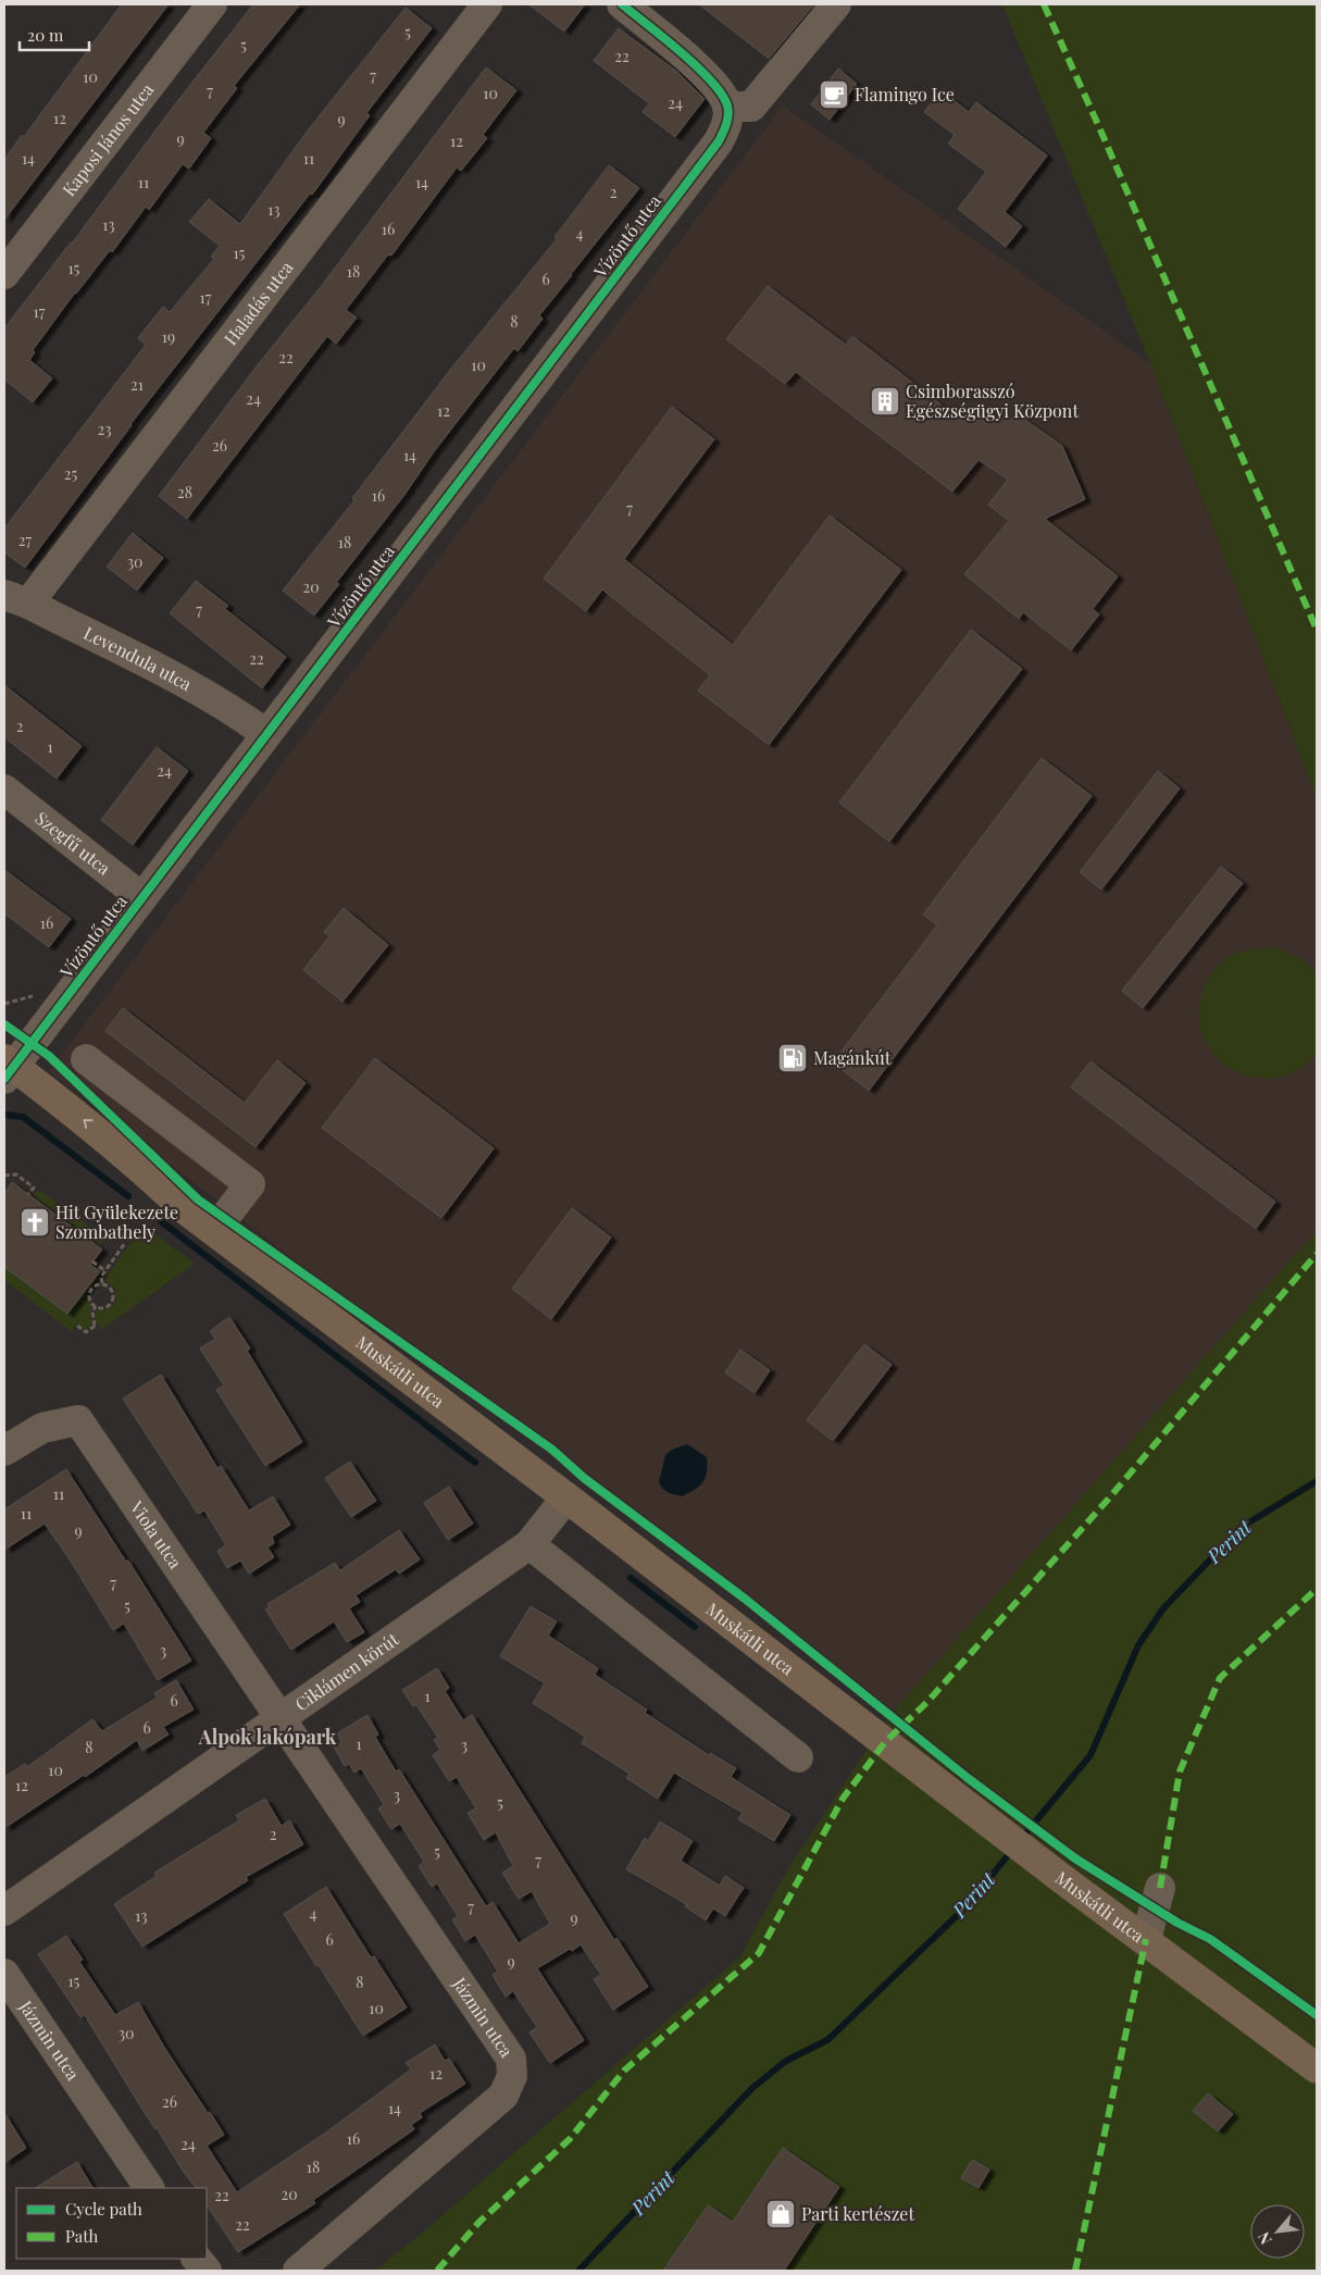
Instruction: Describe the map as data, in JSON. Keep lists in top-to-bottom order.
{
  "streets": {
    "main road": ["Muskátli utca"],
    "street": [
      "Kaposi János utca",
      "Vízöntő utca",
      "Haladás utca",
      "Levendula utca",
      "Szegfű utca",
      "Viola utca",
      "Ciklámen körút",
      "Jázmin utca"
    ]
  },
  "crossings": [
    ["Vízöntő utca", "Levendula utca"],
    ["Vízöntő utca", "Szegfű utca"],
    ["Vízöntő utca", "Muskátli utca"],
    ["Haladás utca", "Levendula utca"],
    ["Muskátli utca", "Ciklámen körút"],
    ["Viola utca", "Ciklámen körút"],
    ["Viola utca", "Jázmin utca"],
    ["Ciklámen körút", "Jázmin utca"]
  ],
  "districts": ["Alpok lakópark"],
  "water": ["Perint"],
  "places": {
    "cafe": ["Flamingo Ice"],
    "building": ["Csimborasszó Egészségügyi Központ"],
    "fuel station": ["Magánkút"],
    "church": ["Hit Gyülekezete Szombathely"],
    "shop": ["Parti kertészet"]
  },
  "house_numbers": [
    "5",
    "5",
    "22",
    "7",
    "10",
    "7",
    "10",
    "24",
    "12",
    "9",
    "9",
    "12",
    "14",
    "11",
    "11",
    "14",
    "2",
    "13",
    "13",
    "16",
    "4",
    "15",
    "15",
    "18",
    "6",
    "17",
    "17",
    "8",
    "19",
    "22",
    "10",
    "21",
    "24",
    "12",
    "23",
    "26",
    "14",
    "25",
    "28",
    "16",
    "7",
    "27",
    "18",
    "30",
    "20",
    "7",
    "22",
    "2",
    "1",
    "24",
    "16",
    "11",
    "11",
    "9",
    "7",
    "5",
    "3",
    "1",
    "6",
    "6",
    "1",
    "3",
    "8",
    "10",
    "12",
    "3",
    "5",
    "2",
    "5",
    "7",
    "7",
    "4",
    "13",
    "9",
    "6",
    "9",
    "15",
    "8",
    "10",
    "30",
    "12",
    "26",
    "14",
    "16",
    "24",
    "18",
    "20",
    "22",
    "22"
  ],
  "legend": ["Cycle path", "Path"],
  "scale_bar": "20 m",
  "north": "bottom left"
}
